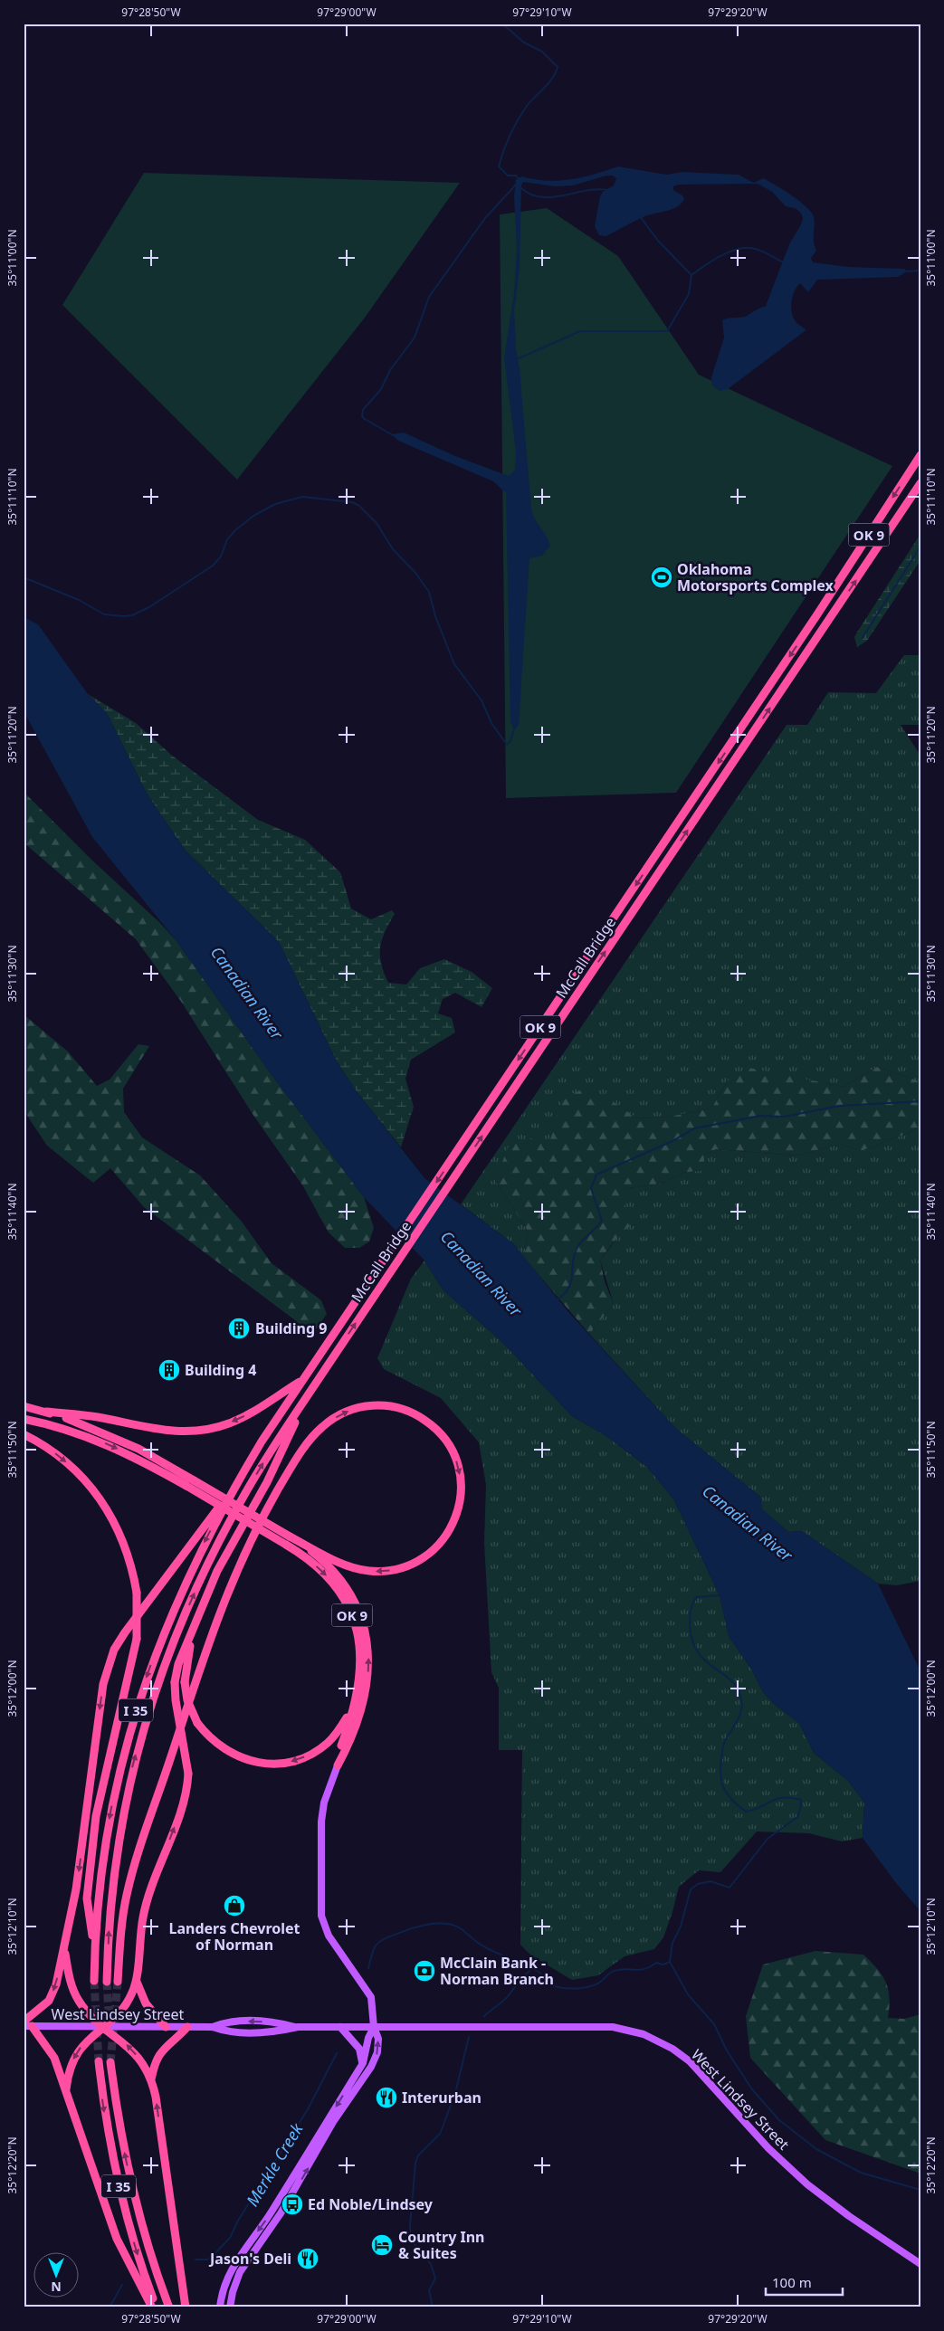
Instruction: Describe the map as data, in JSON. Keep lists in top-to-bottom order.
{
  "streets": {
    "highway": ["OK 9", "McCall Bridge", "I 35"],
    "main road": ["West Lindsey Street"]
  },
  "crossings": [
    ["OK 9", "McCall Bridge"],
    ["OK 9", "I 35"],
    ["McCall Bridge", "I 35"]
  ],
  "water": ["Canadian River", "Merkle Creek"],
  "places": {
    "sports": ["Oklahoma Motorsports Complex"],
    "building": ["Building 9", "Building 4"],
    "shop": ["Landers Chevrolet of Norman"],
    "bank": ["McClain Bank - Norman Branch"],
    "restaurant": ["Interurban", "Jason's Deli"],
    "bus stop": ["Ed Noble/Lindsey"],
    "hotel": ["Country Inn & Suites"]
  },
  "scale_bar": "100 m",
  "north": "bottom",
  "coordinates": [
    "97°28'50\"W",
    "97°29'00\"W",
    "97°29'10\"W",
    "97°29'20\"W",
    "35°11'00\"N",
    "35°11'10\"N",
    "35°11'20\"N",
    "35°11'30\"N",
    "35°11'40\"N",
    "35°11'50\"N",
    "35°12'00\"N",
    "35°12'10\"N",
    "35°12'20\"N"
  ]
}
